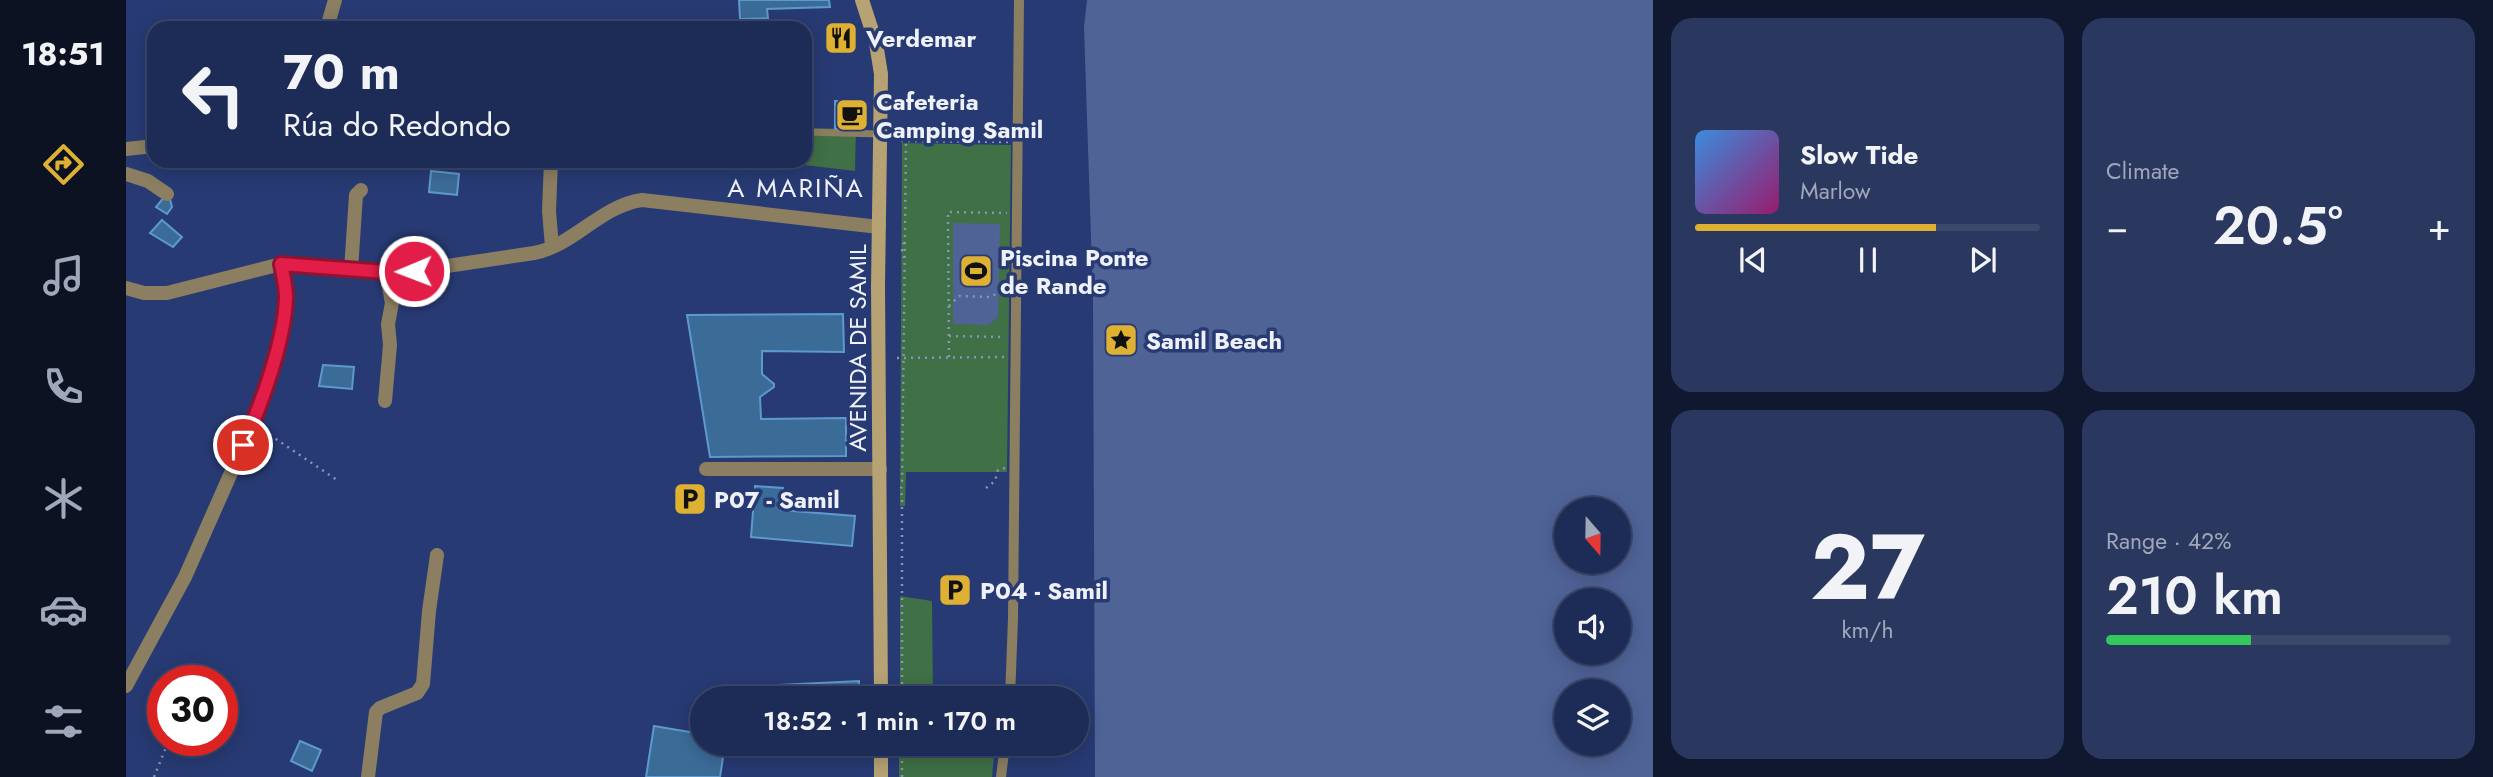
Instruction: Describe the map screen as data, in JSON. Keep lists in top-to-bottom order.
{
  "streets": {
    "main road": ["AVENIDA DE SAMIL"]
  },
  "districts": ["A MARIÑA"],
  "places": {
    "restaurant": ["Verdemar"],
    "cafe": ["Cafeteria Camping Samil"],
    "sports": ["Piscina Ponte de Rande"],
    "place": ["Samil Beach"],
    "parking": ["P07 - Samil", "P04 - Samil"]
  },
  "north": "bottom",
  "page": {
    "tabs": "18:51",
    "tile": [
      "Climate",
      ["27", "km/h"],
      ["Range · 42%", "210 km"]
    ],
    "turn": ["70 m", "Rúa do Redondo"],
    "song": ["Slow Tide", "Marlow"],
    "heat": ["−", "20.5°", "+"],
    "limit": "30",
    "trip": "18:52 · 1 min · 170 m"
  }
}
